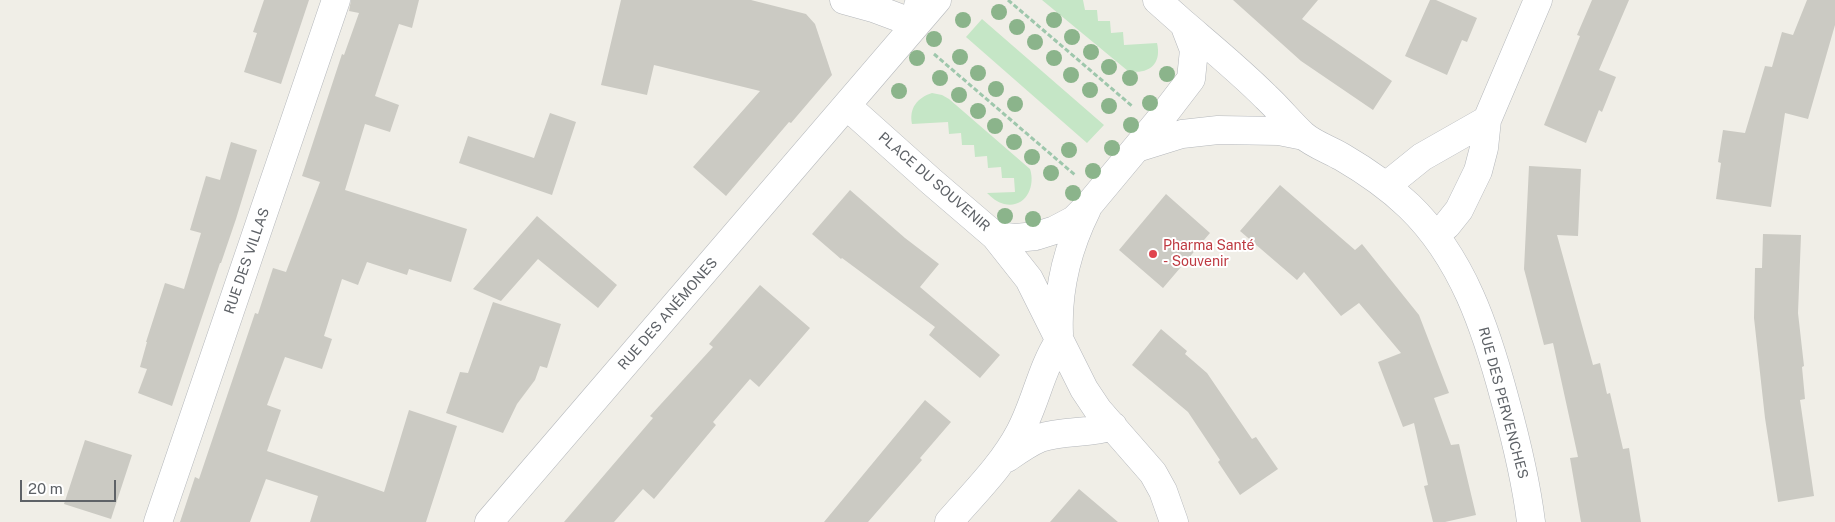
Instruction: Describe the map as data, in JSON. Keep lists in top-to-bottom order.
{
  "streets": {
    "street": [
      "PLACE DU SOUVENIR",
      "RUE DES VILLAS",
      "RUE DES ANÉMONES",
      "RUE DES PERVENCHES"
    ]
  },
  "crossings": [
    ["PLACE DU SOUVENIR", "RUE DES ANÉMONES"],
    ["PLACE DU SOUVENIR", "RUE DES PERVENCHES"]
  ],
  "places": ["Pharma Santé - Souvenir"],
  "scale_bar": "20 m"
}
